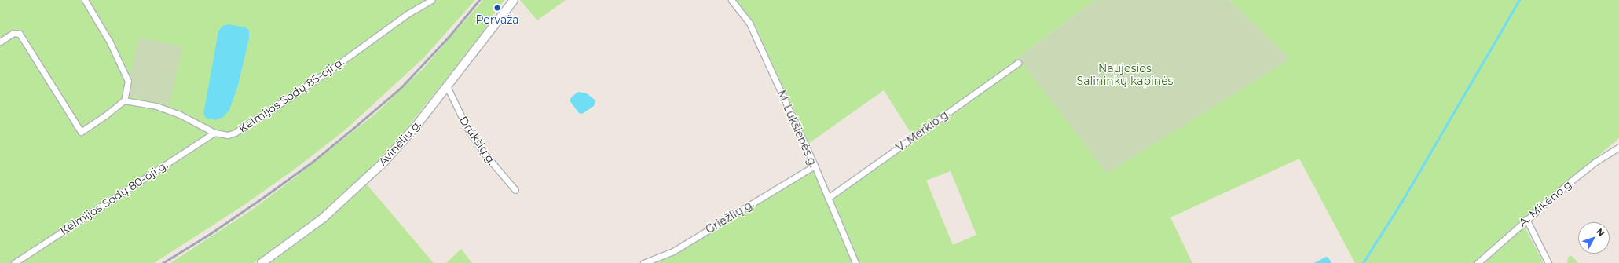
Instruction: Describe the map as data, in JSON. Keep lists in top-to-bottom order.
{
  "streets": {
    "main road": ["Avinėlių g."],
    "street": [
      "Kelmijos Sodų 85-oji g.",
      "M. Lukšienės g.",
      "V. Merkio g.",
      "Drūkšių g.",
      "Kelmijos Sodų 80-oji g.",
      "A. Mikėno g.",
      "Griežlių g."
    ]
  },
  "crossings": [
    ["Kelmijos Sodų 85-oji g.", "Kelmijos Sodų 80-oji g."],
    ["M. Lukšienės g.", "V. Merkio g."],
    ["M. Lukšienės g.", "Griežlių g."],
    ["Drūkšių g.", "Avinėlių g."]
  ],
  "parks": ["Naujosios Salininkų kapinės"],
  "places": ["Pervaža"],
  "north": "top right"
}
